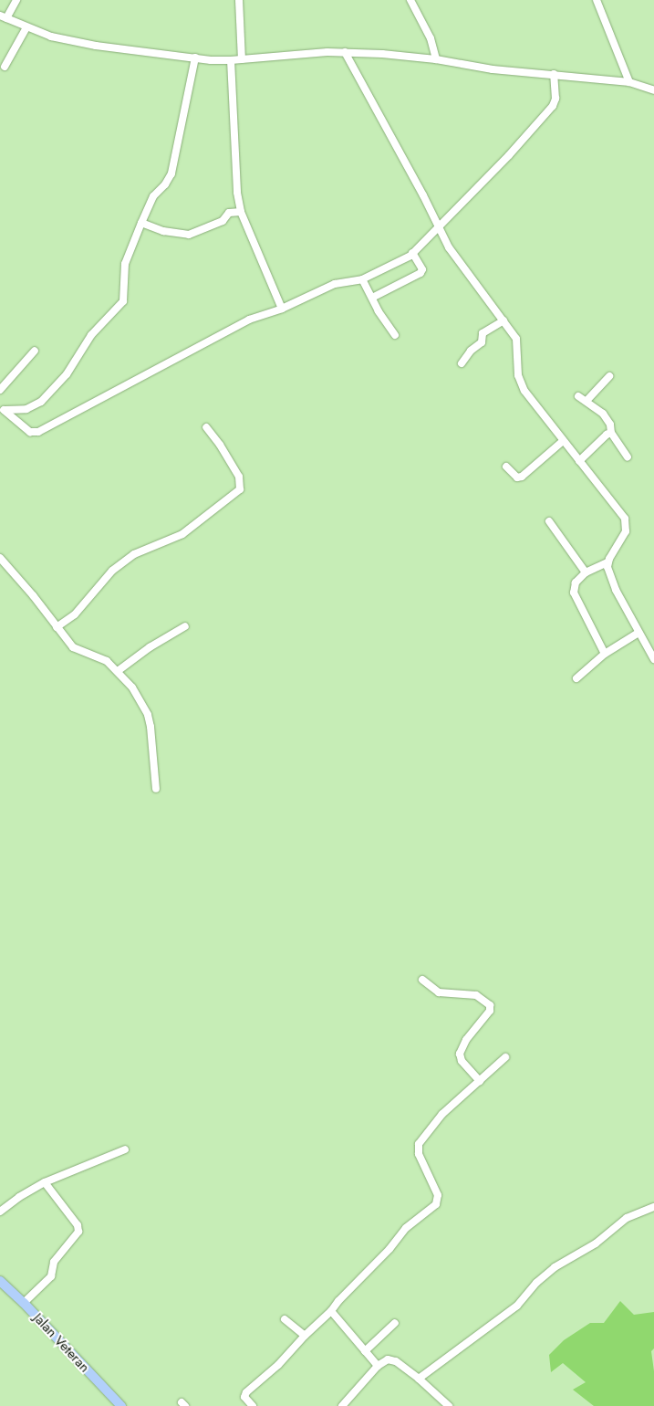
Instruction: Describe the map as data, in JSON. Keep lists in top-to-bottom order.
{
  "streets": {
    "main road": ["Jalan Veteran"]
  }
}
